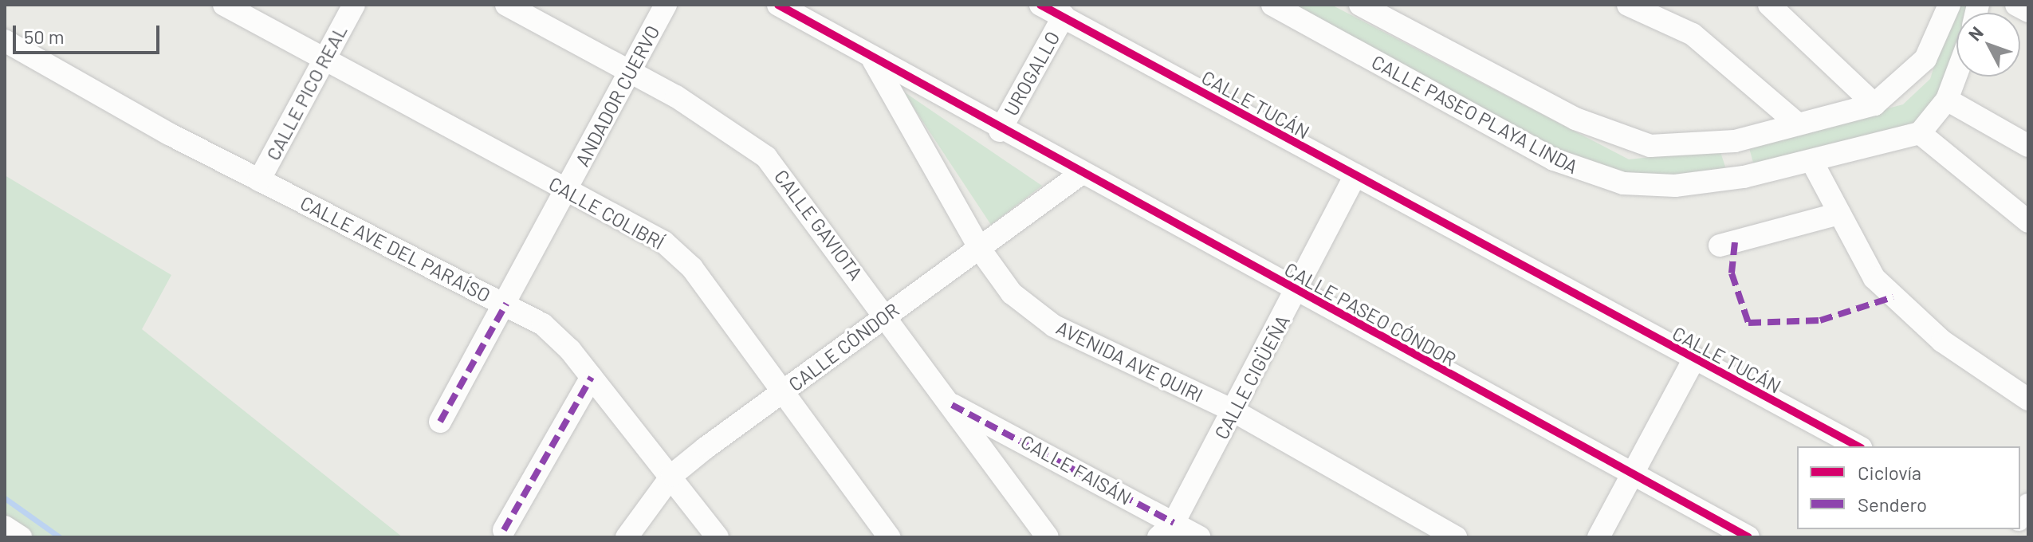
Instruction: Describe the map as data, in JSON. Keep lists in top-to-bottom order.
{
  "streets": {
    "street": [
      "UROGALLO",
      "CALLE PICO REAL",
      "ANDADOR CUERVO",
      "CALLE TUCÁN",
      "CALLE PASEO PLAYA LINDA",
      "CALLE COLIBRÍ",
      "CALLE GAVIOTA",
      "CALLE AVE DEL PARAÍSO",
      "CALLE PASEO CÓNDOR",
      "CALLE CÓNDOR",
      "AVENIDA AVE QUIRI",
      "CALLE CIGÜEÑA",
      "CALLE FAISÁN"
    ]
  },
  "crossings": [
    ["UROGALLO", "CALLE TUCÁN"],
    ["UROGALLO", "CALLE PASEO CÓNDOR"],
    ["CALLE PICO REAL", "CALLE COLIBRÍ"],
    ["CALLE PICO REAL", "CALLE AVE DEL PARAÍSO"],
    ["ANDADOR CUERVO", "CALLE COLIBRÍ"],
    ["ANDADOR CUERVO", "CALLE GAVIOTA"],
    ["ANDADOR CUERVO", "CALLE AVE DEL PARAÍSO"],
    ["CALLE TUCÁN", "CALLE CIGÜEÑA"],
    ["CALLE COLIBRÍ", "CALLE CÓNDOR"],
    ["CALLE GAVIOTA", "CALLE CÓNDOR"],
    ["CALLE GAVIOTA", "CALLE FAISÁN"],
    ["CALLE AVE DEL PARAÍSO", "CALLE CÓNDOR"],
    ["CALLE PASEO CÓNDOR", "CALLE CÓNDOR"],
    ["CALLE PASEO CÓNDOR", "AVENIDA AVE QUIRI"],
    ["CALLE PASEO CÓNDOR", "CALLE CIGÜEÑA"],
    ["CALLE CÓNDOR", "AVENIDA AVE QUIRI"],
    ["AVENIDA AVE QUIRI", "CALLE CIGÜEÑA"],
    ["CALLE CIGÜEÑA", "CALLE FAISÁN"]
  ],
  "legend": ["Ciclovía", "Sendero"],
  "scale_bar": "50 m",
  "north": "top left"
}
